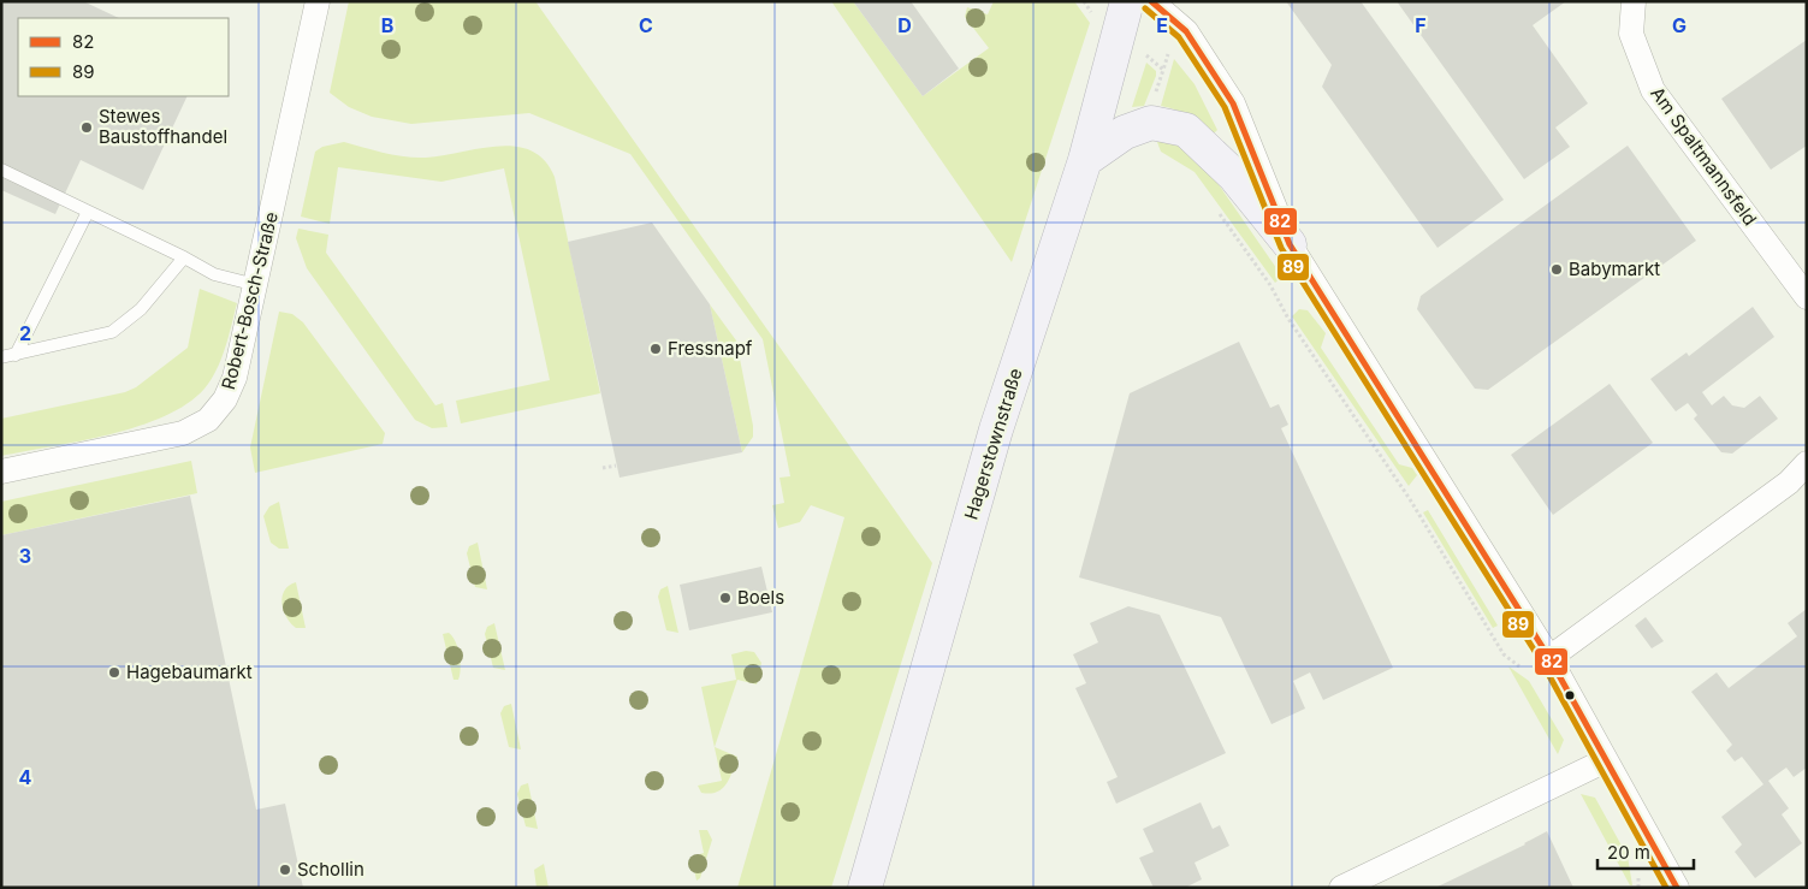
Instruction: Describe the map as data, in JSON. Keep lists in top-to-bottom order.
{
  "streets": {
    "main road": ["Hagerstownstraße"],
    "street": ["Am Spaltmannsfeld", "Robert-Bosch-Straße"]
  },
  "places": [
    "Stewes Baustoffhandel",
    "Babymarkt",
    "Fressnapf",
    "Boels",
    "Hagebaumarkt",
    "Schollin"
  ],
  "lines": ["transit line 82", "transit line 89"],
  "legend": ["82", "89"],
  "scale_bar": "20 m",
  "grid": {
    "columns": [
      "B",
      "C",
      "D",
      "E",
      "F",
      "G"
    ],
    "rows": ["2", "3", "4"]
  }
}
